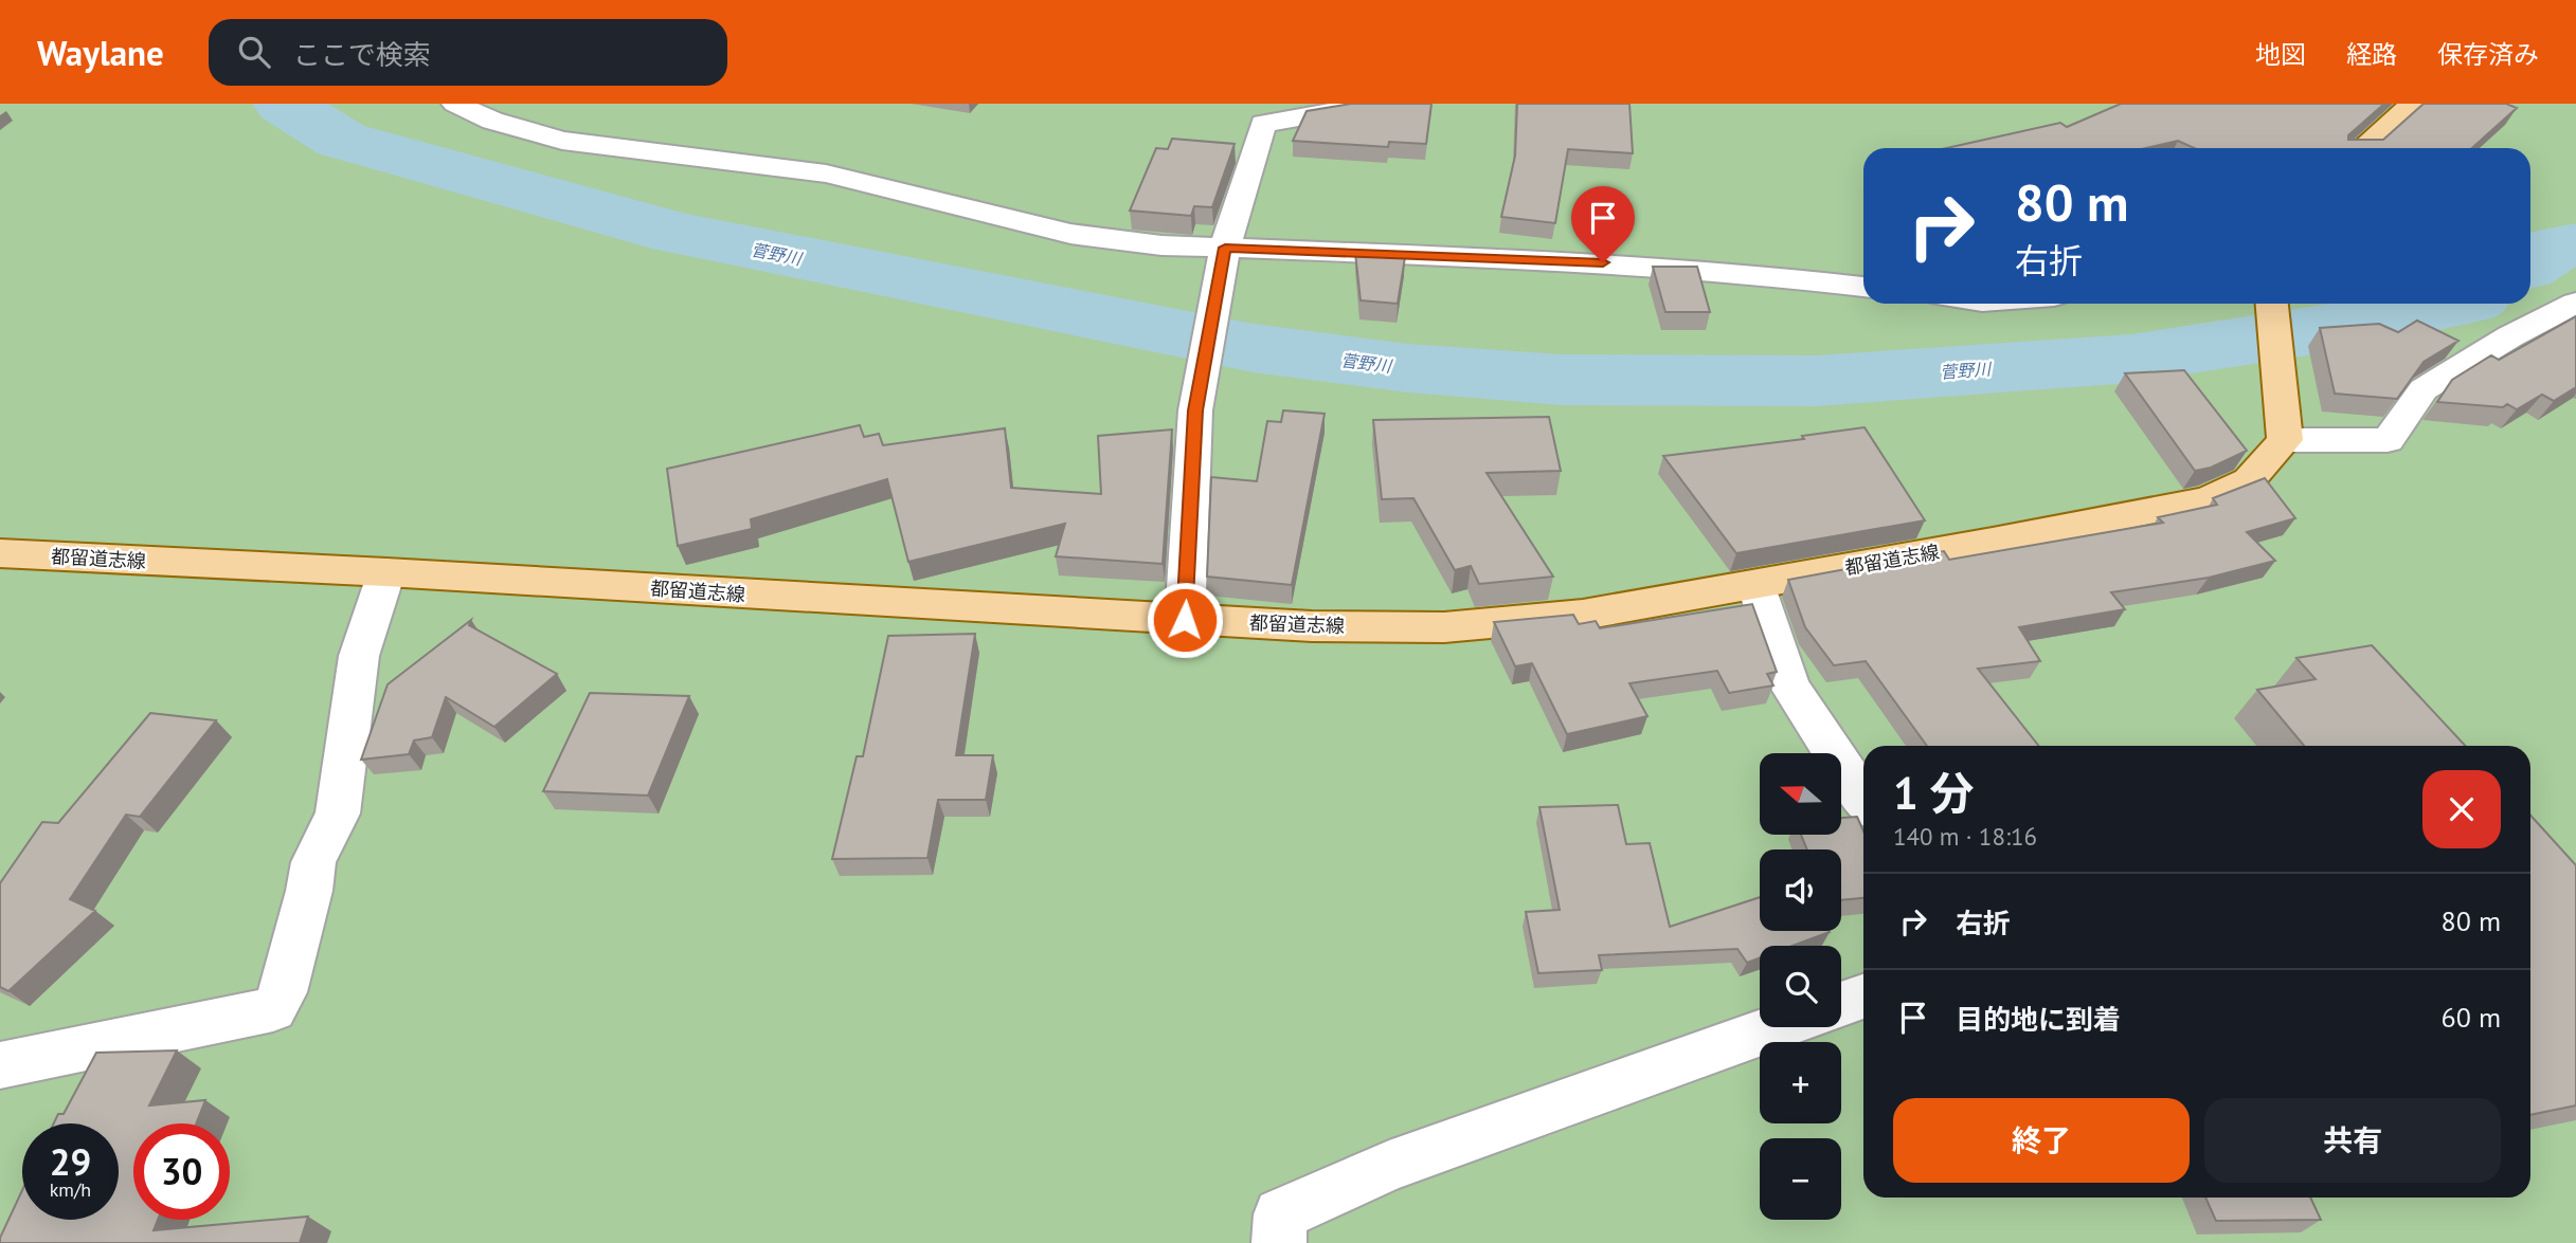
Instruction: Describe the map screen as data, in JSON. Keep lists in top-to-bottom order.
{
  "streets": {
    "main road": ["都留道志線"]
  },
  "water": ["菅野川"],
  "north": "left",
  "page": {
    "header": "Waylane",
    "search": "ここで検索",
    "nav": ["地図", "経路", "保存済み"],
    "turn": ["80 m", "右折"],
    "heading": ["1 分", "140 m · 18:16"],
    "map_buttons": ["+", "−"],
    "list": [
      {
        "name": "右折",
        "value": "80 m"
      },
      {
        "name": "目的地に到着",
        "value": "60 m"
      }
    ],
    "buttons": ["終了", "共有"],
    "speed": "29 km/h",
    "limit": "30"
  }
}
